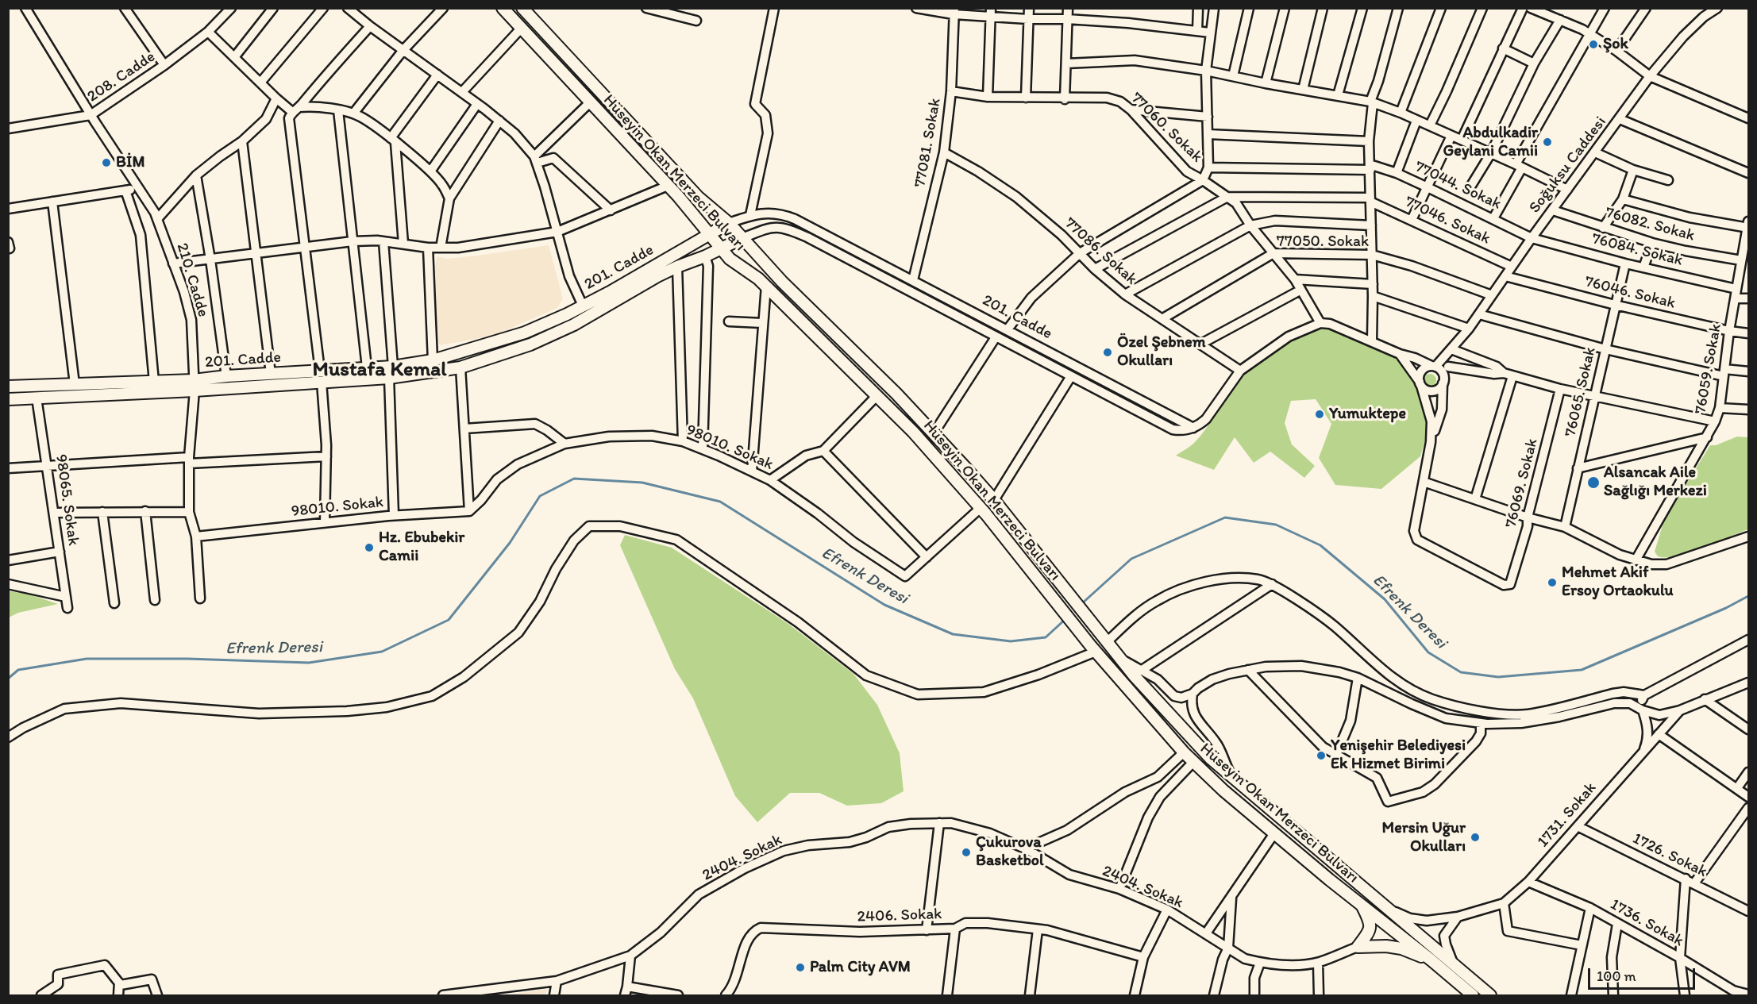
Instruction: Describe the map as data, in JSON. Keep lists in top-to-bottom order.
{
  "streets": {
    "main road": ["Hüseyin Okan Merzeci Bulvarı", "201. Cadde"],
    "street": [
      "208. Cadde",
      "77060. Sokak",
      "77081. Sokak",
      "Soğuksu Caddesi",
      "77044. Sokak",
      "77046. Sokak",
      "76082. Sokak",
      "77050. Sokak",
      "76084. Sokak",
      "77086. Sokak",
      "210. Cadde",
      "76046. Sokak",
      "76059. Sokak",
      "76065. Sokak",
      "98010. Sokak",
      "76069. Sokak",
      "98065. Sokak",
      "1731. Sokak",
      "1726. Sokak",
      "2404. Sokak",
      "2406. Sokak",
      "1736. Sokak"
    ]
  },
  "crossings": [
    ["208. Cadde", "210. Cadde"],
    ["77060. Sokak", "77081. Sokak"],
    ["77060. Sokak", "77050. Sokak"],
    ["77081. Sokak", "77086. Sokak"],
    ["77081. Sokak", "201. Cadde"],
    ["Soğuksu Caddesi", "77044. Sokak"],
    ["Soğuksu Caddesi", "77046. Sokak"],
    ["Soğuksu Caddesi", "76082. Sokak"],
    ["Soğuksu Caddesi", "77050. Sokak"],
    ["Soğuksu Caddesi", "76084. Sokak"],
    ["Soğuksu Caddesi", "76046. Sokak"],
    ["Hüseyin Okan Merzeci Bulvarı", "201. Cadde"],
    ["Hüseyin Okan Merzeci Bulvarı", "1731. Sokak"],
    ["77044. Sokak", "76084. Sokak"],
    ["76082. Sokak", "76059. Sokak"],
    ["77050. Sokak", "77086. Sokak"],
    ["76084. Sokak", "76059. Sokak"],
    ["76084. Sokak", "76065. Sokak"],
    ["201. Cadde", "210. Cadde"],
    ["201. Cadde", "98065. Sokak"],
    ["210. Cadde", "98010. Sokak"],
    ["76046. Sokak", "76059. Sokak"],
    ["76046. Sokak", "76065. Sokak"],
    ["1731. Sokak", "1726. Sokak"],
    ["1731. Sokak", "1736. Sokak"]
  ],
  "districts": ["Mustafa Kemal"],
  "water": ["Efrenk Deresi"],
  "places": [
    "Şok",
    "Abdulkadir Geylani Camii",
    "BİM",
    "Özel Şebnem Okulları",
    "Yumuktepe",
    "Alsancak Aile Sağlığı Merkezi",
    "Hz. Ebubekir Camii",
    "Mehmet Akif Ersoy Ortaokulu",
    "Yenişehir Belediyesi Ek Hizmet Birimi",
    "Mersin Uğur Okulları",
    "Çukurova Basketbol",
    "Palm City AVM"
  ],
  "scale_bar": "100 m"
}
